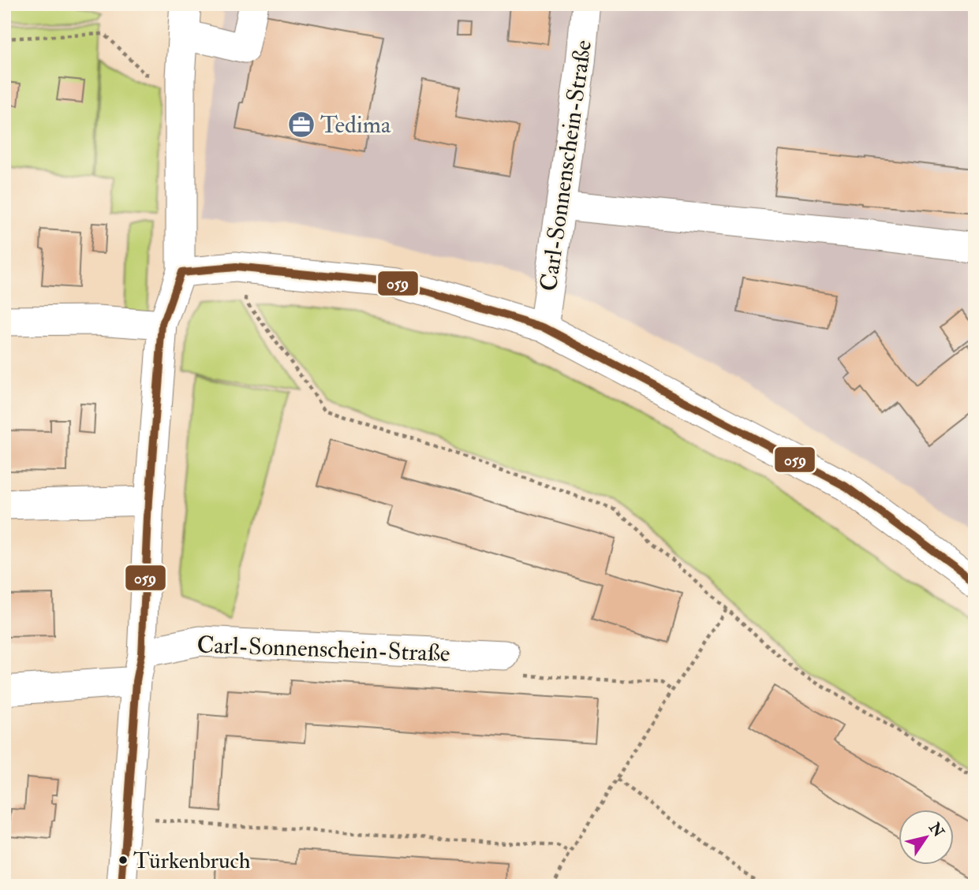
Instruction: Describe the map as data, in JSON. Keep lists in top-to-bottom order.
{
  "streets": {
    "street": ["Carl-Sonnenschein-Straße"]
  },
  "places": {
    "office": ["Tedima"],
    "other": ["Türkenbruch"]
  },
  "lines": ["transit line 059"],
  "north": "top right"
}
